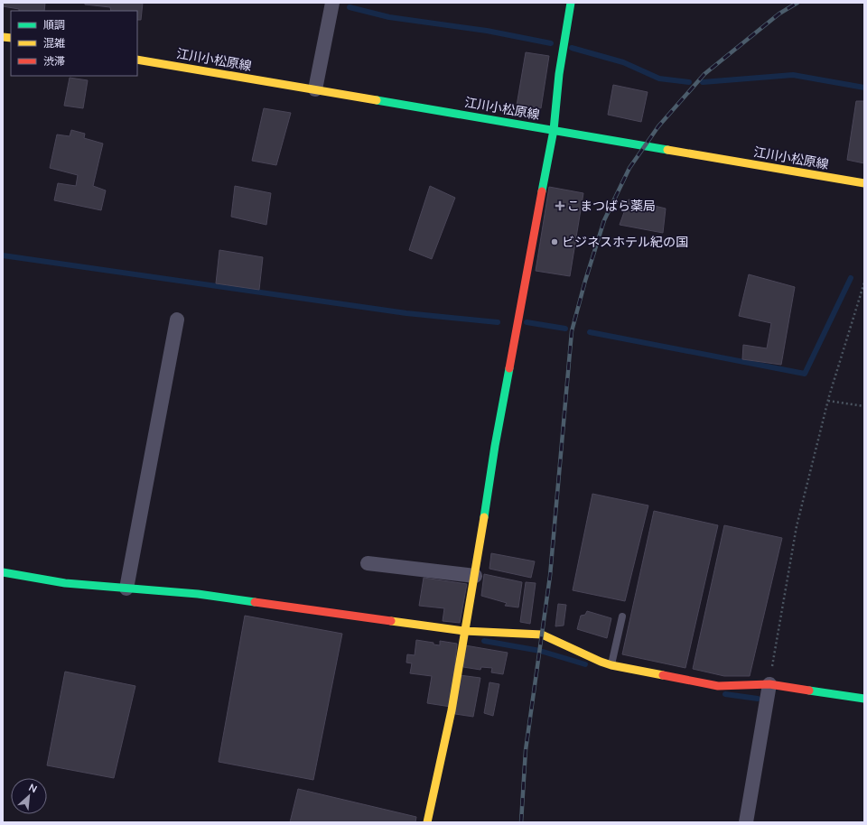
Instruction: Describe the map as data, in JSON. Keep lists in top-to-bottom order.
{
  "streets": {
    "street": ["江川小松原線"]
  },
  "places": {
    "health": ["こまつばら薬局"],
    "other": ["ビジネスホテル紀の国"]
  },
  "legend": ["順調", "混雑", "渋滞"],
  "north": "top right"
}
